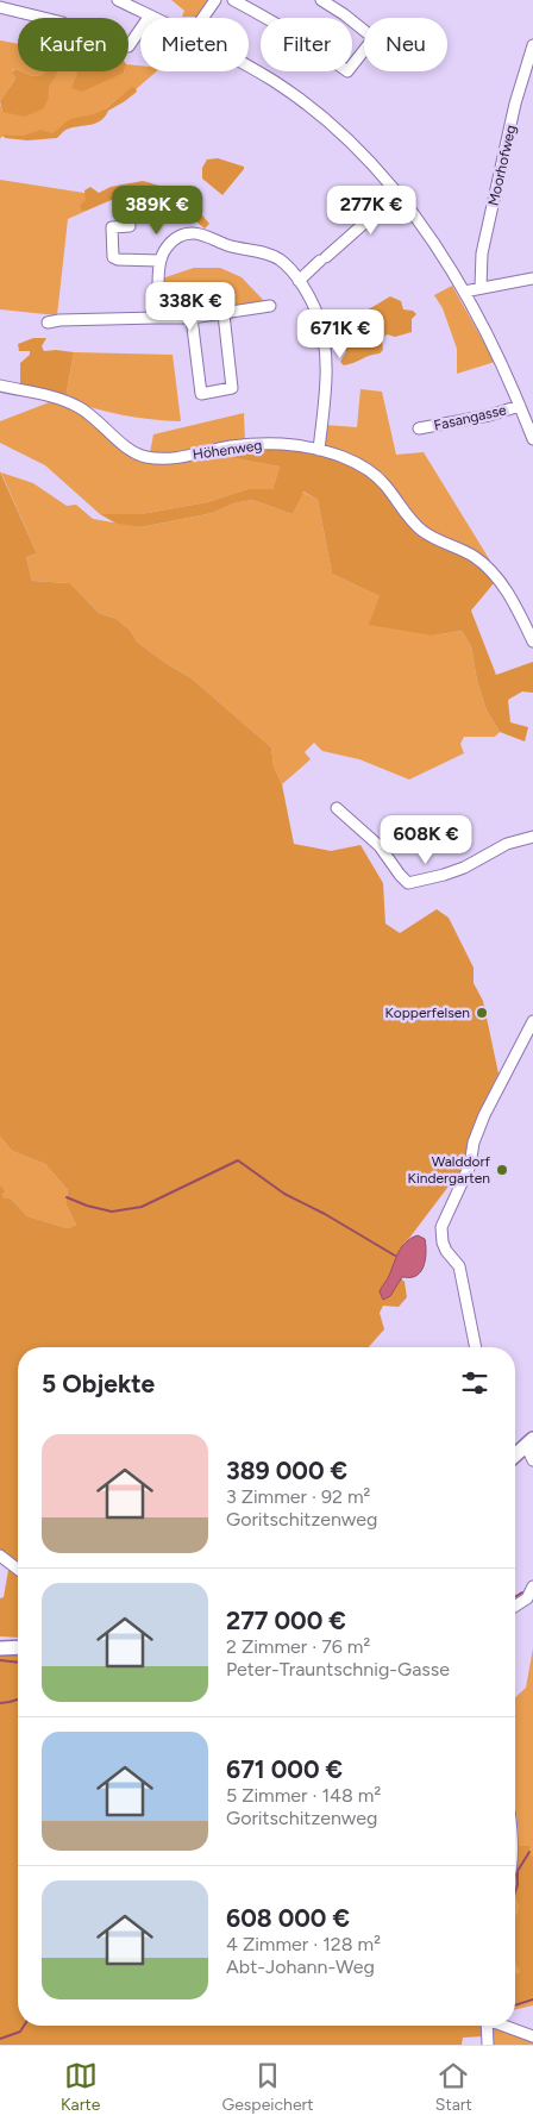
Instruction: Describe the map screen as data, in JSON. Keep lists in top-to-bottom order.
{
  "streets": {
    "street": ["Moorhofweg", "Fasangasse", "Höhenweg"]
  },
  "places": ["Kopperfelsen", "Walddorf Kindergarten"],
  "page": {
    "chip": [
      "Kaufen",
      "Mieten",
      "Filter",
      "Neu"
    ],
    "price": [
      "389K €",
      "277K €",
      "338K €",
      "671K €",
      "608K €"
    ],
    "heading": "5 Objekte",
    "list": [
      {
        "name": "389 000 €",
        "note": "3 Zimmer · 92 m² · Goritschitzenweg"
      },
      {
        "name": "277 000 €",
        "note": "2 Zimmer · 76 m² · Peter-Trauntschnig-Gasse"
      },
      {
        "name": "671 000 €",
        "note": "5 Zimmer · 148 m² · Goritschitzenweg"
      },
      {
        "name": "608 000 €",
        "note": "4 Zimmer · 128 m² · Abt-Johann-Weg"
      }
    ],
    "tabs": ["Karte", "Gespeichert", "Start"]
  }
}
